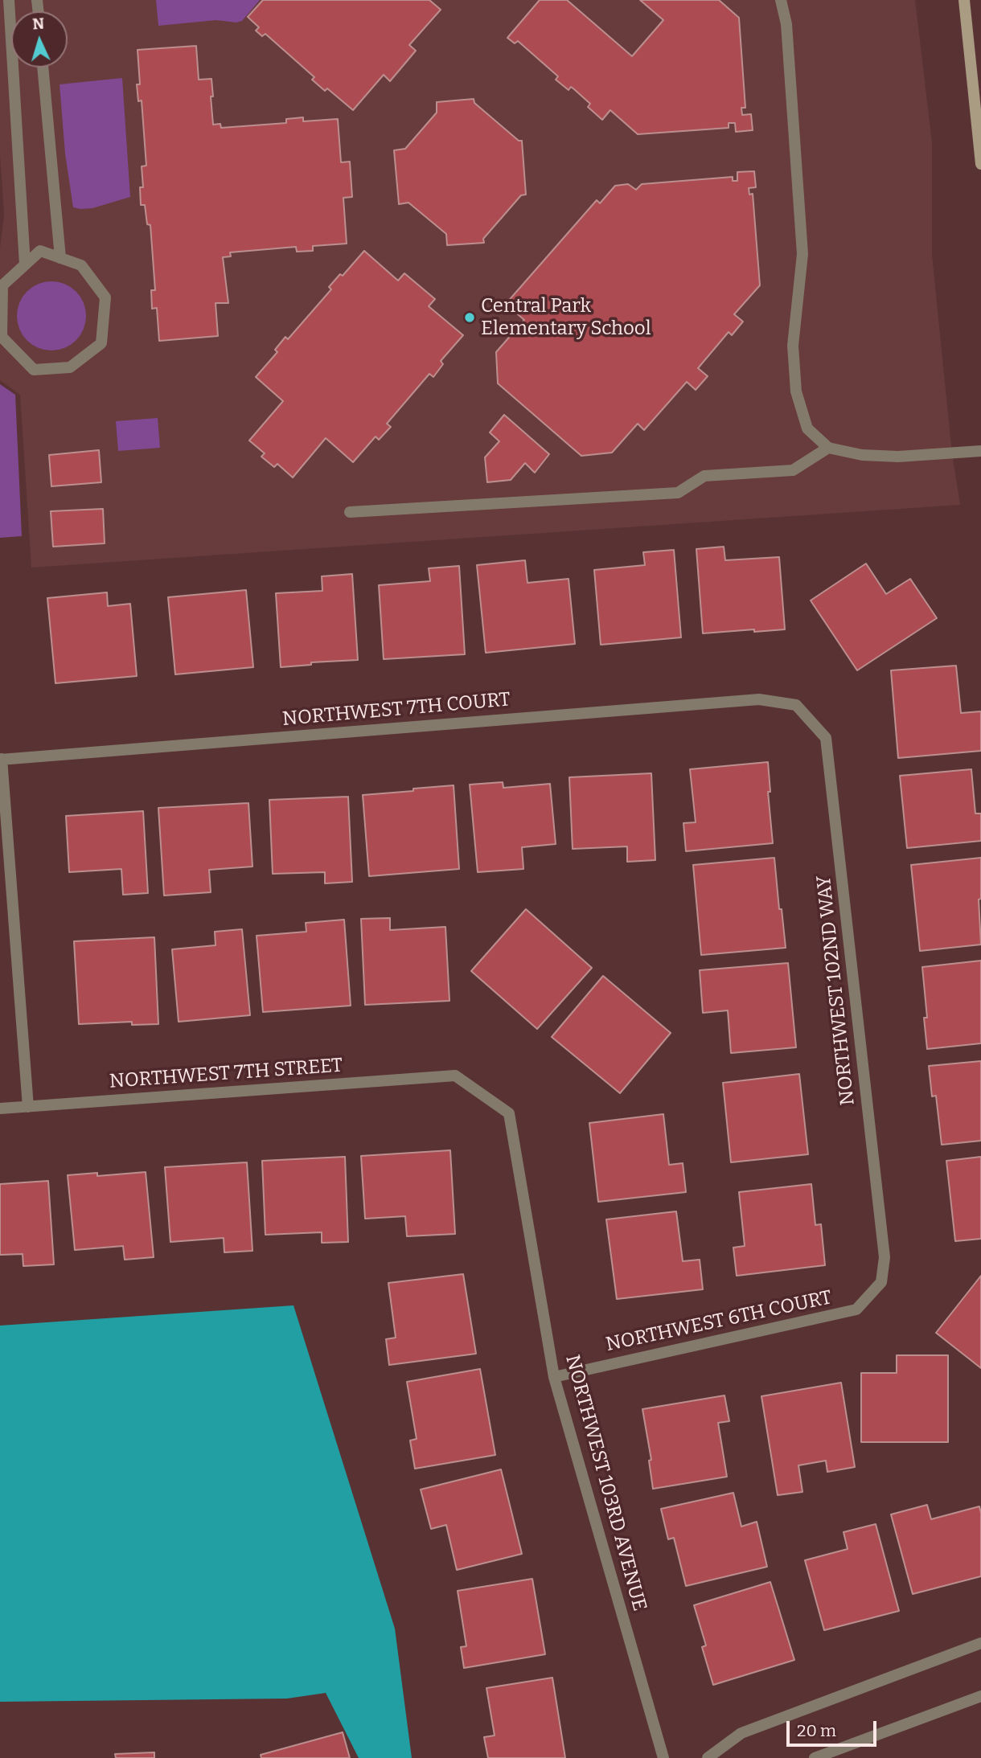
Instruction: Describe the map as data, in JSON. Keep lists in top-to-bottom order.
{
  "streets": {
    "street": [
      "NORTHWEST 7TH COURT",
      "NORTHWEST 102ND WAY",
      "NORTHWEST 7TH STREET",
      "NORTHWEST 6TH COURT",
      "NORTHWEST 103RD AVENUE"
    ]
  },
  "crossings": [
    ["NORTHWEST 7TH COURT", "NORTHWEST 102ND WAY"],
    ["NORTHWEST 102ND WAY", "NORTHWEST 6TH COURT"],
    ["NORTHWEST 7TH STREET", "NORTHWEST 103RD AVENUE"],
    ["NORTHWEST 6TH COURT", "NORTHWEST 103RD AVENUE"]
  ],
  "places": ["Central Park Elementary School"],
  "scale_bar": "20 m",
  "north": "top"
}
